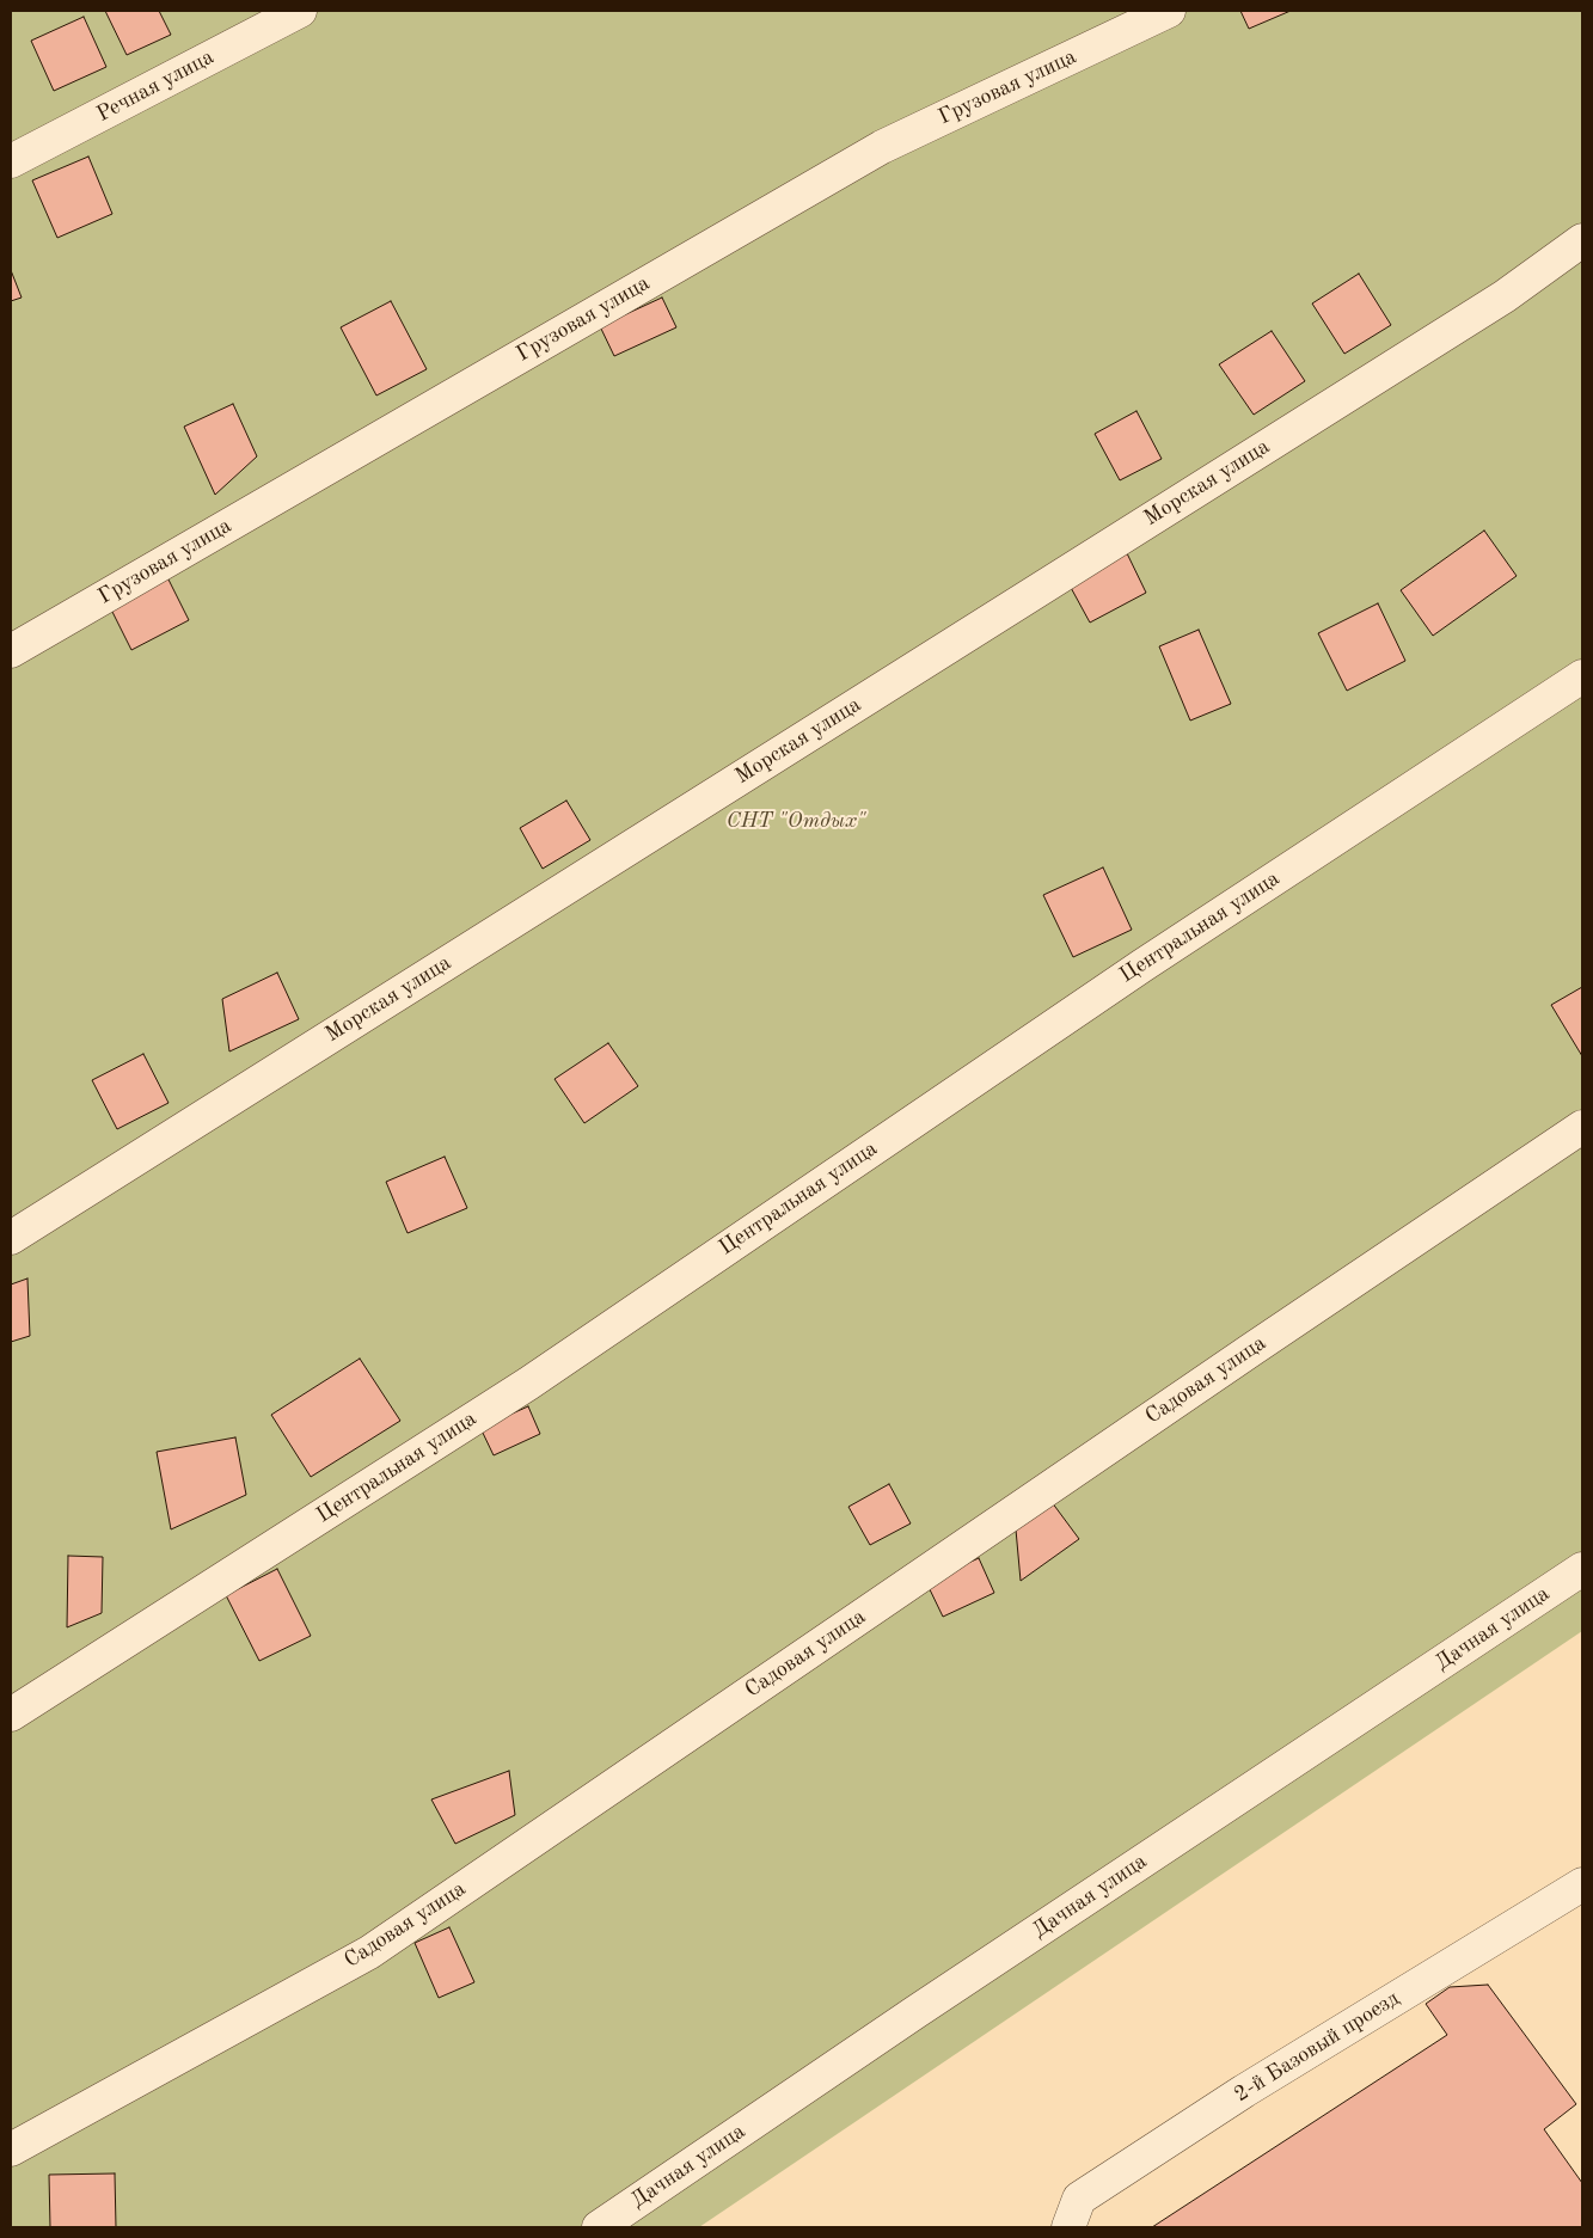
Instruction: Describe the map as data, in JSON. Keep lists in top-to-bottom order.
{
  "streets": {
    "lane": [
      "Речная улица",
      "Грузовая улица",
      "Морская улица",
      "Центральная улица",
      "Садовая улица",
      "Дачная улица",
      "2-й Базовый проезд"
    ]
  },
  "parks": ["СНТ \"Отдых\""]
}
